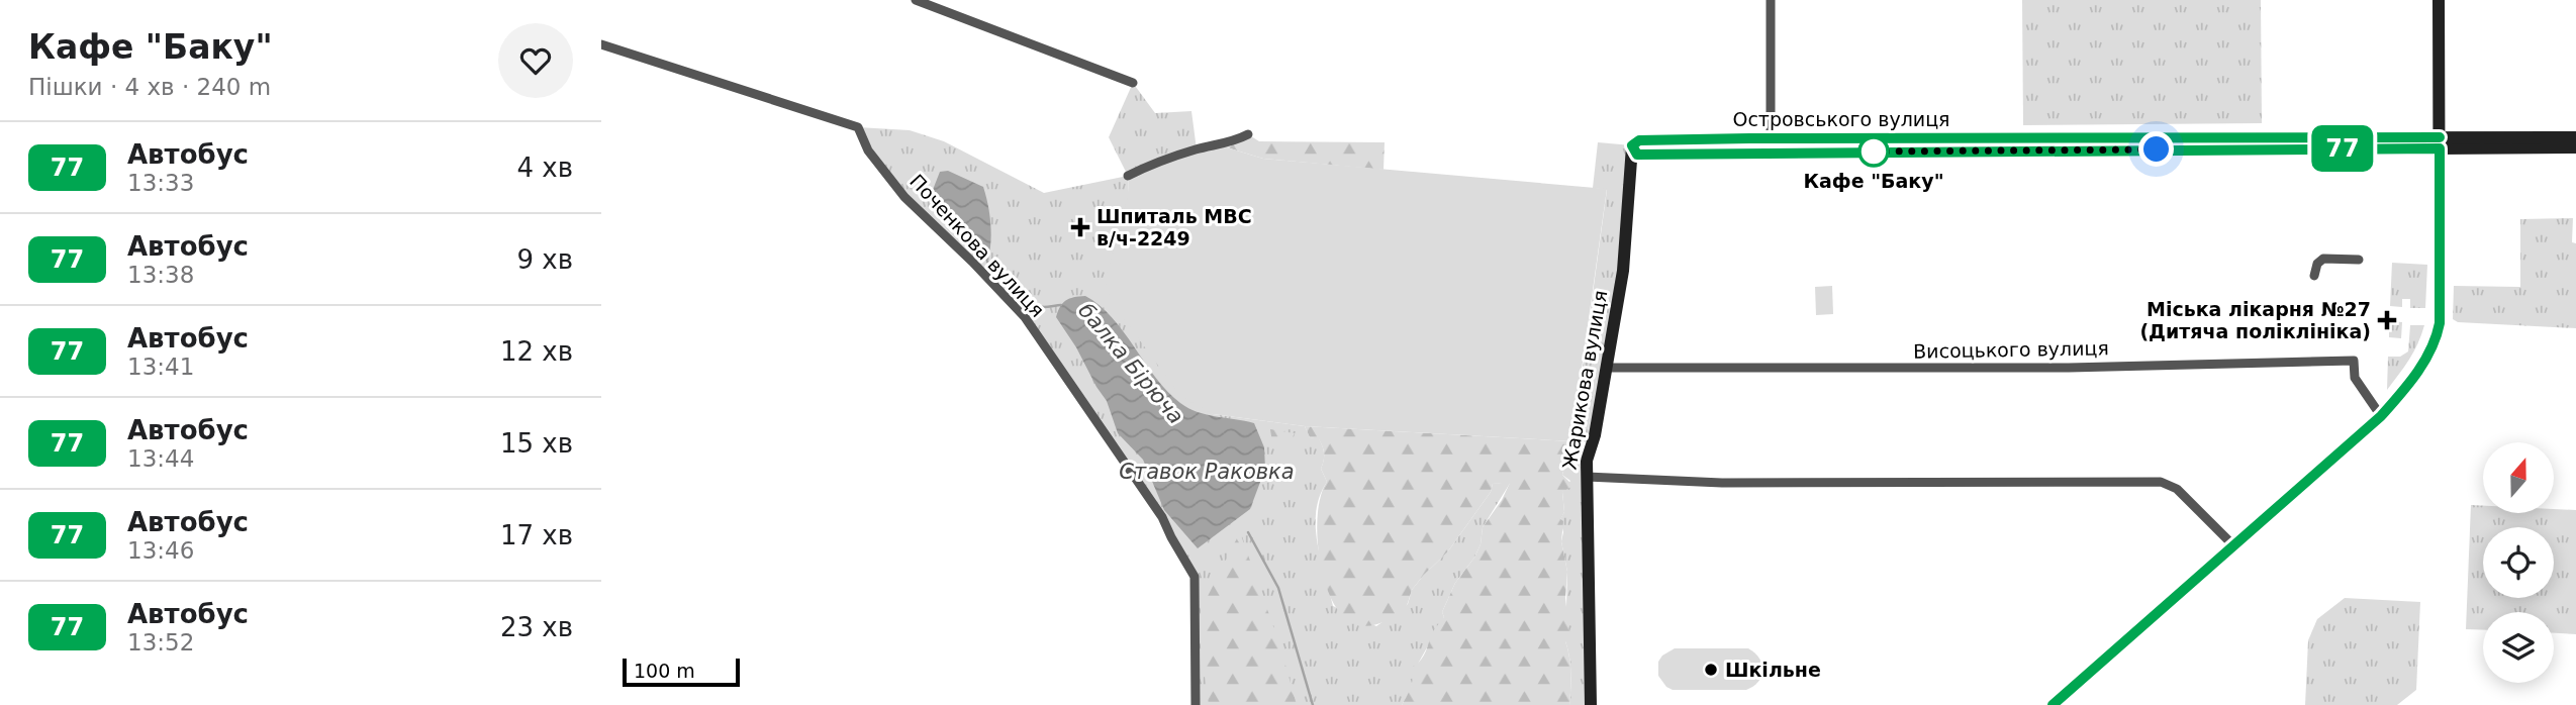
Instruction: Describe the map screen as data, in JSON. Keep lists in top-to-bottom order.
{
  "streets": {
    "street": [
      "Островського вулиця",
      "Поченкова вулиця",
      "Висоцького вулиця",
      "Жарикова вулиця"
    ]
  },
  "crossings": [
    ["Островського вулиця", "Жарикова вулиця"],
    ["Висоцького вулиця", "Жарикова вулиця"]
  ],
  "water": ["балка Бірюча", "Ставок Раковка"],
  "places": {
    "other": ["Кафе \"Баку\"", "Шкільне"],
    "health": ["Шпиталь МВС в/ч-2249", "Міська лікарня №27 (Дитяча поліклініка)"]
  },
  "lines": ["bus line 77"],
  "scale_bar": "100 m",
  "north": "top",
  "page": {
    "heading": ["Кафе \"Баку\"", "Пішки · 4 хв · 240 m"],
    "on_map": "77",
    "list": [
      {
        "mark": "77",
        "name": "Автобус",
        "note": "13:33",
        "value": "4 хв"
      },
      {
        "mark": "77",
        "name": "Автобус",
        "note": "13:38",
        "value": "9 хв"
      },
      {
        "mark": "77",
        "name": "Автобус",
        "note": "13:41",
        "value": "12 хв"
      },
      {
        "mark": "77",
        "name": "Автобус",
        "note": "13:44",
        "value": "15 хв"
      },
      {
        "mark": "77",
        "name": "Автобус",
        "note": "13:46",
        "value": "17 хв"
      },
      {
        "mark": "77",
        "name": "Автобус",
        "note": "13:52",
        "value": "23 хв"
      }
    ],
    "scale": "100 m"
  }
}
